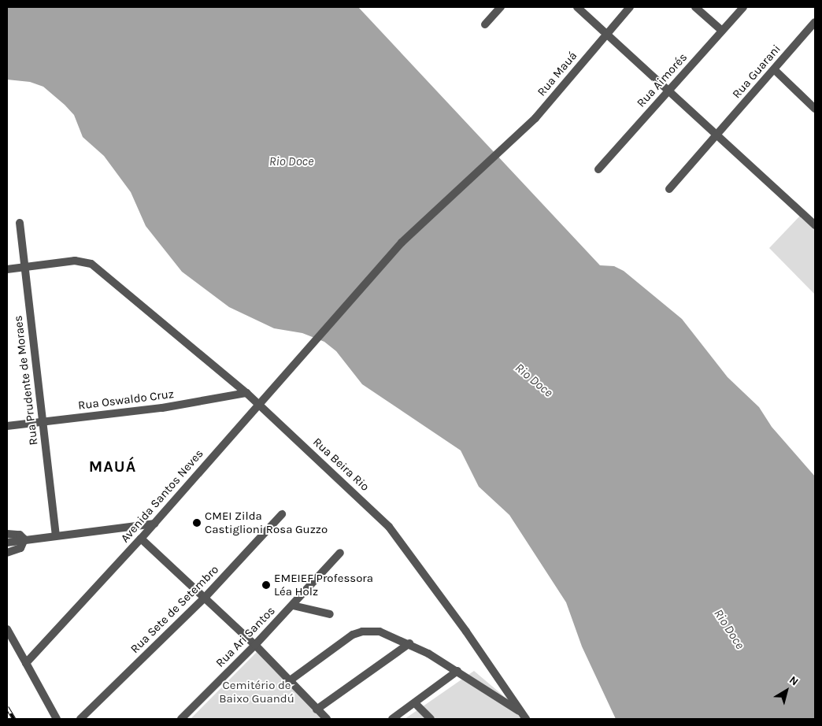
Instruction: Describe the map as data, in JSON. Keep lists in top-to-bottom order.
{
  "streets": {
    "street": [
      "Rua Guarani",
      "Rua Mauá",
      "Rua Aimorés",
      "Rua Prudente de Moraes",
      "Rua Oswaldo Cruz",
      "Rua Beira Rio",
      "Avenida Santos Neves",
      "Rua Sete de Setembro",
      "Rua Ari Santos"
    ]
  },
  "crossings": [
    ["Rua Mauá", "Avenida Santos Neves"],
    ["Rua Prudente de Moraes", "Rua Oswaldo Cruz"],
    ["Rua Prudente de Moraes", "Rua Beira Rio"],
    ["Rua Oswaldo Cruz", "Rua Beira Rio"],
    ["Rua Beira Rio", "Avenida Santos Neves"]
  ],
  "districts": ["MAUÁ"],
  "water": ["Rio Doce"],
  "parks": ["Cemitério de Baixo Guandú"],
  "places": ["CMEI Zilda Castiglioni Rosa Guzzo", "EMEIEF Professora Léa Holz"],
  "north": "top right"
}
